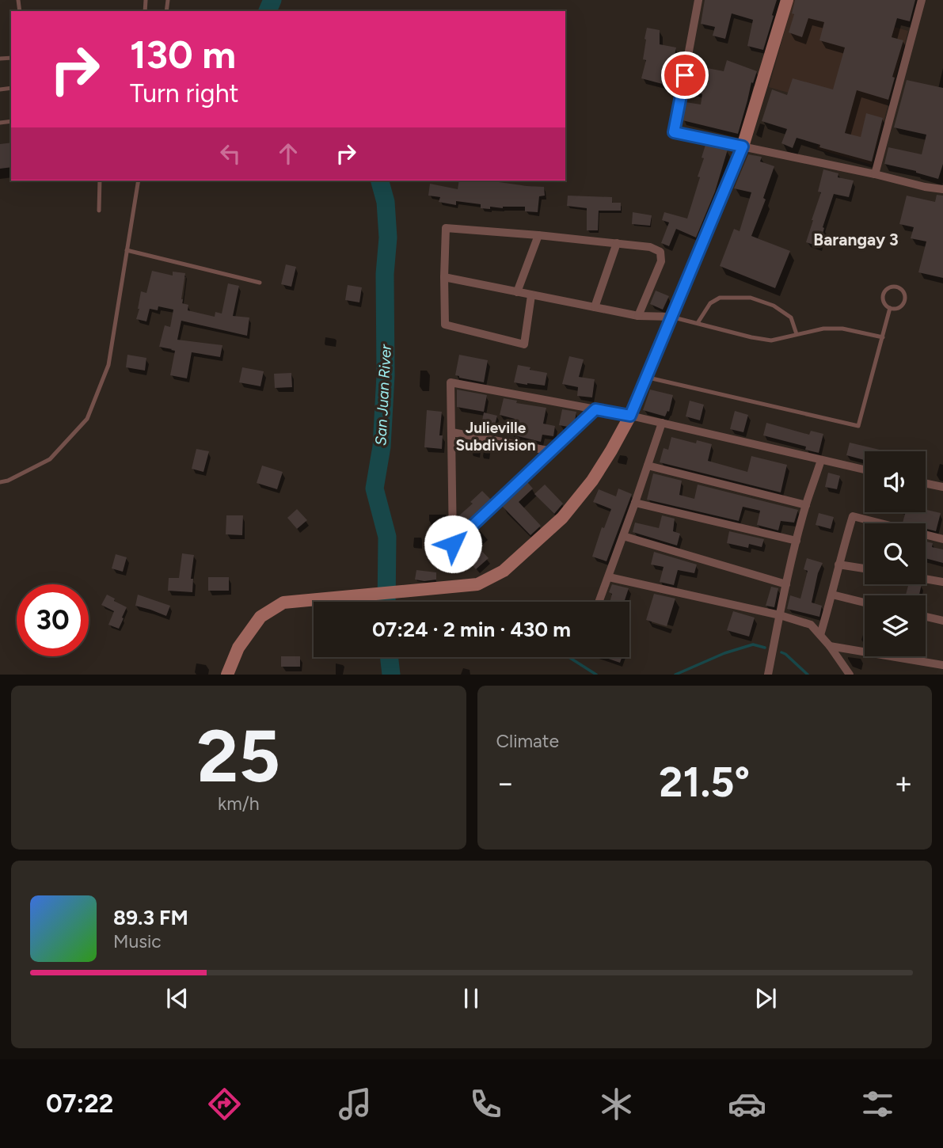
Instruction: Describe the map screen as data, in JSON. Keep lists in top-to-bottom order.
{
  "districts": ["Barangay 3", "Julieville Subdivision"],
  "water": ["San Juan River"],
  "page": {
    "turn": ["130 m", "Turn right"],
    "limit": "30",
    "trip": "07:24 · 2 min · 430 m",
    "tile": [
      ["25", "km/h"],
      "Climate"
    ],
    "heat": ["−", "21.5°", "+"],
    "song": ["89.3 FM", "Music"],
    "tabs": "07:22"
  }
}
